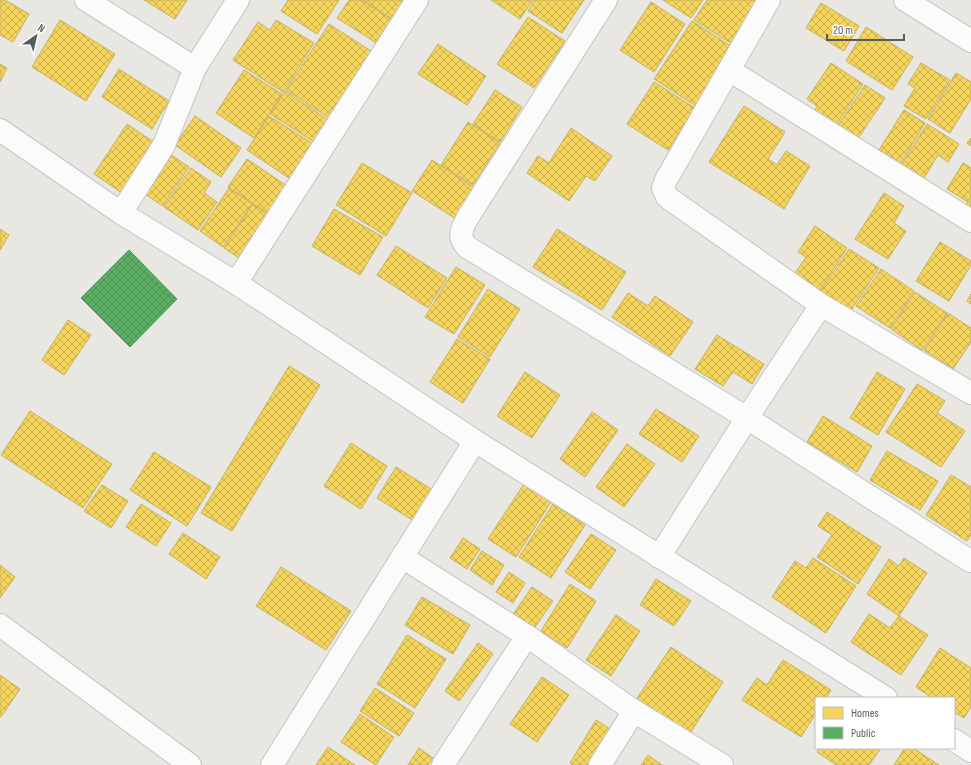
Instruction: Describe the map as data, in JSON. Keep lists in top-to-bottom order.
{
  "legend": ["Homes", "Public"],
  "scale_bar": "20 m",
  "north": "top right"
}
